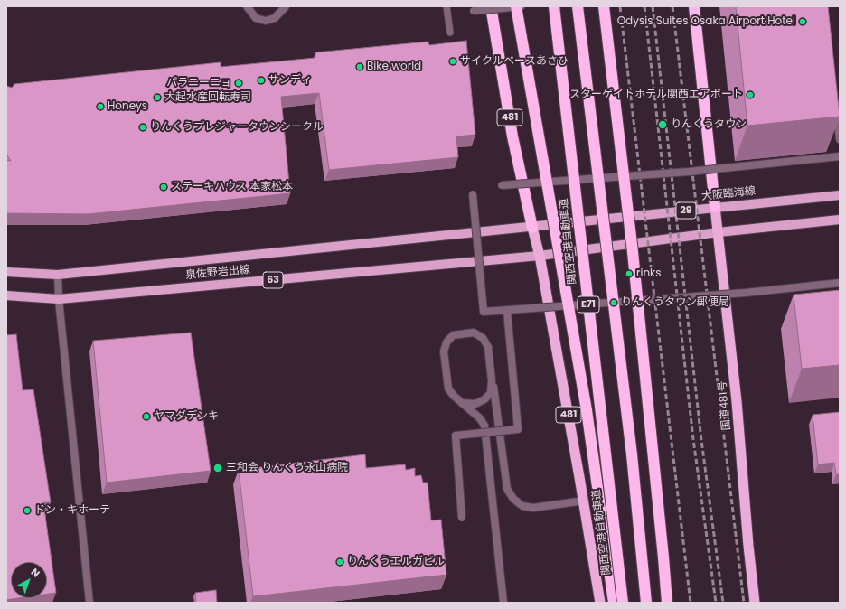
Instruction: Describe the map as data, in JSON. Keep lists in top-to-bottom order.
{
  "streets": {
    "highway": [
      "481",
      "関西空港自動車道",
      "E71",
      "国道481号"
    ],
    "main road": [
      "大阪臨海線",
      "29",
      "泉佐野岩出線",
      "63"
    ]
  },
  "crossings": [
    ["481", "大阪臨海線"],
    ["481", "泉佐野岩出線"],
    ["大阪臨海線", "泉佐野岩出線"],
    ["大阪臨海線", "国道481号"]
  ],
  "places": [
    "Odysis Suites Osaka Airport Hotel",
    "サイクルベースあさひ",
    "Bike world",
    "サンディ",
    "パラニーニョ",
    "スターゲイトホテル関西エアポート",
    "大起水産回転寿司",
    "Honeys",
    "りんくうタウン",
    "りんくうプレジャータウンシークル",
    "ステーキハウス 本家松本",
    "rinks",
    "りんくうタウン郵便局",
    "ヤマダデンキ",
    "三和会 りんくう永山病院",
    "ドン・キホーテ",
    "りんくうエルガビル"
  ],
  "north": "top right"
}
